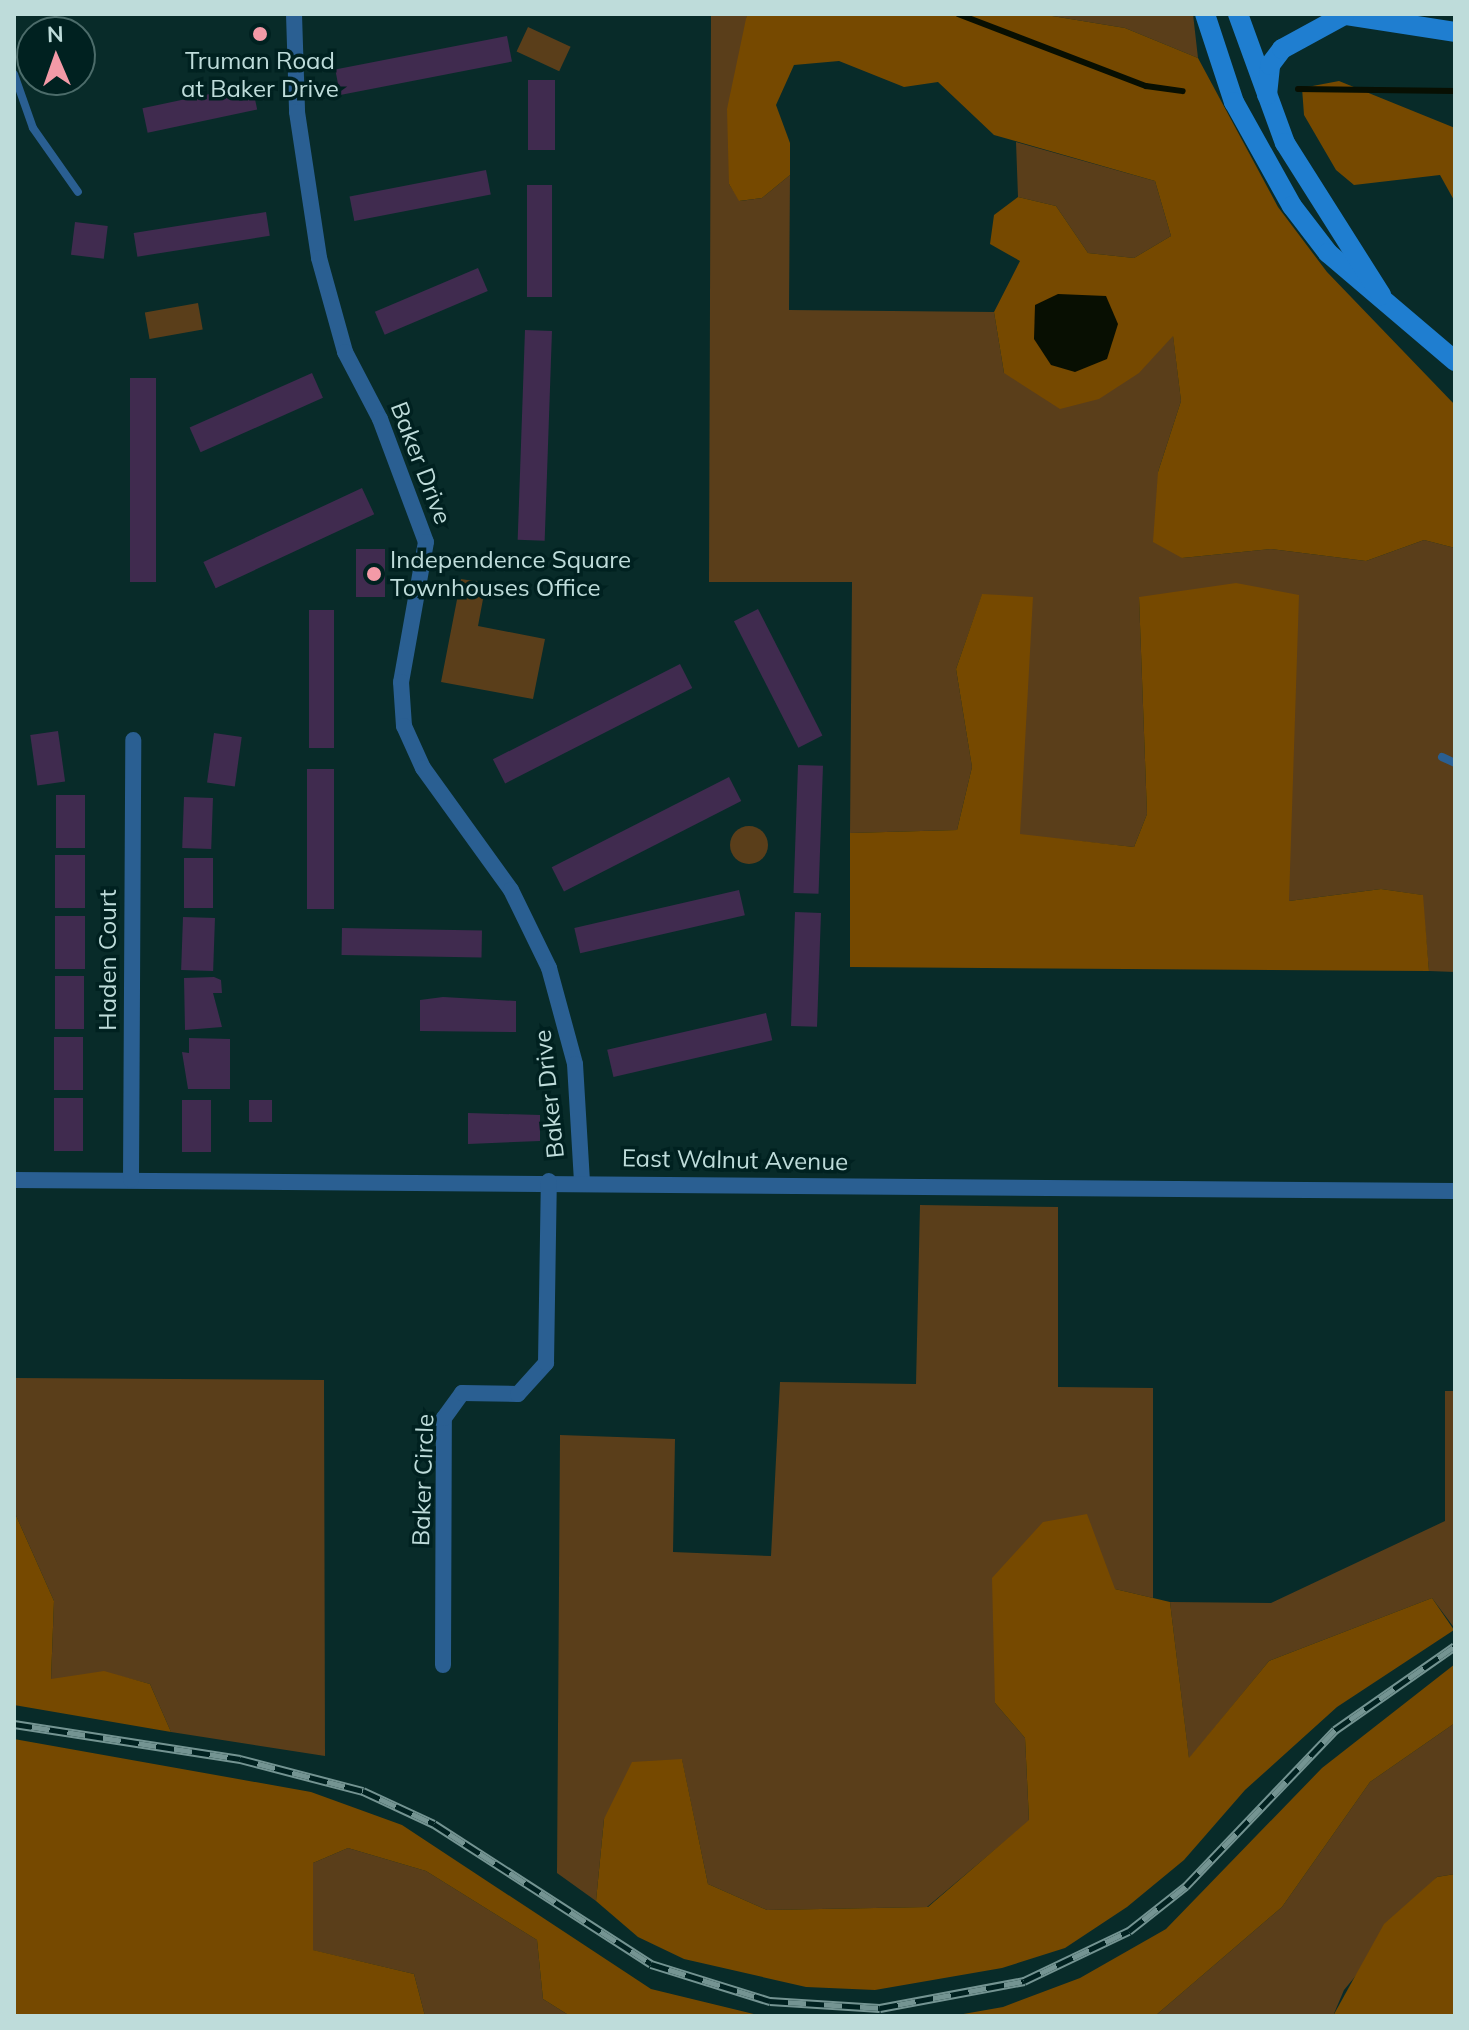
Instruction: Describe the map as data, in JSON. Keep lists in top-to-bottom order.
{
  "streets": {
    "street": [
      "Baker Drive",
      "Haden Court",
      "East Walnut Avenue",
      "Baker Circle"
    ]
  },
  "crossings": [
    ["Baker Drive", "East Walnut Avenue"],
    ["Haden Court", "East Walnut Avenue"],
    ["East Walnut Avenue", "Baker Circle"]
  ],
  "places": ["Truman Road at Baker Drive", "Independence Square Townhouses Office"],
  "north": "top"
}
